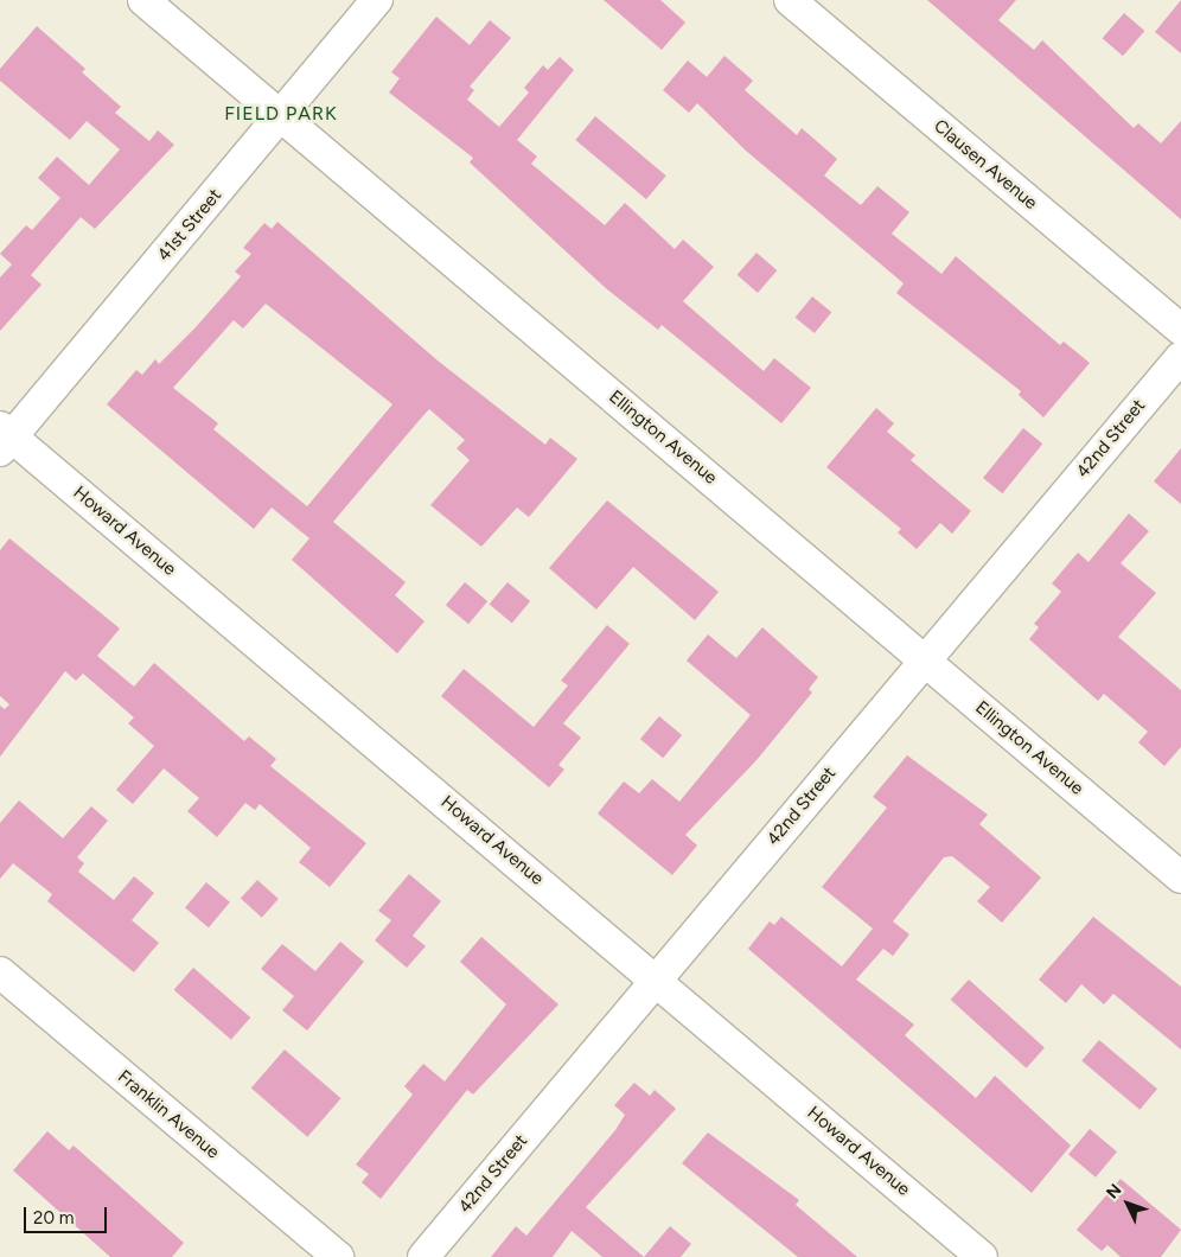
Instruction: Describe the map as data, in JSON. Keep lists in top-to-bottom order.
{
  "streets": {
    "street": [
      "Clausen Avenue",
      "41st Street",
      "Ellington Avenue",
      "42nd Street",
      "Howard Avenue",
      "Franklin Avenue"
    ]
  },
  "crossings": [
    ["41st Street", "Ellington Avenue"],
    ["41st Street", "Howard Avenue"],
    ["Ellington Avenue", "42nd Street"],
    ["42nd Street", "Howard Avenue"]
  ],
  "districts": ["FIELD PARK"],
  "scale_bar": "20 m",
  "north": "top left"
}
